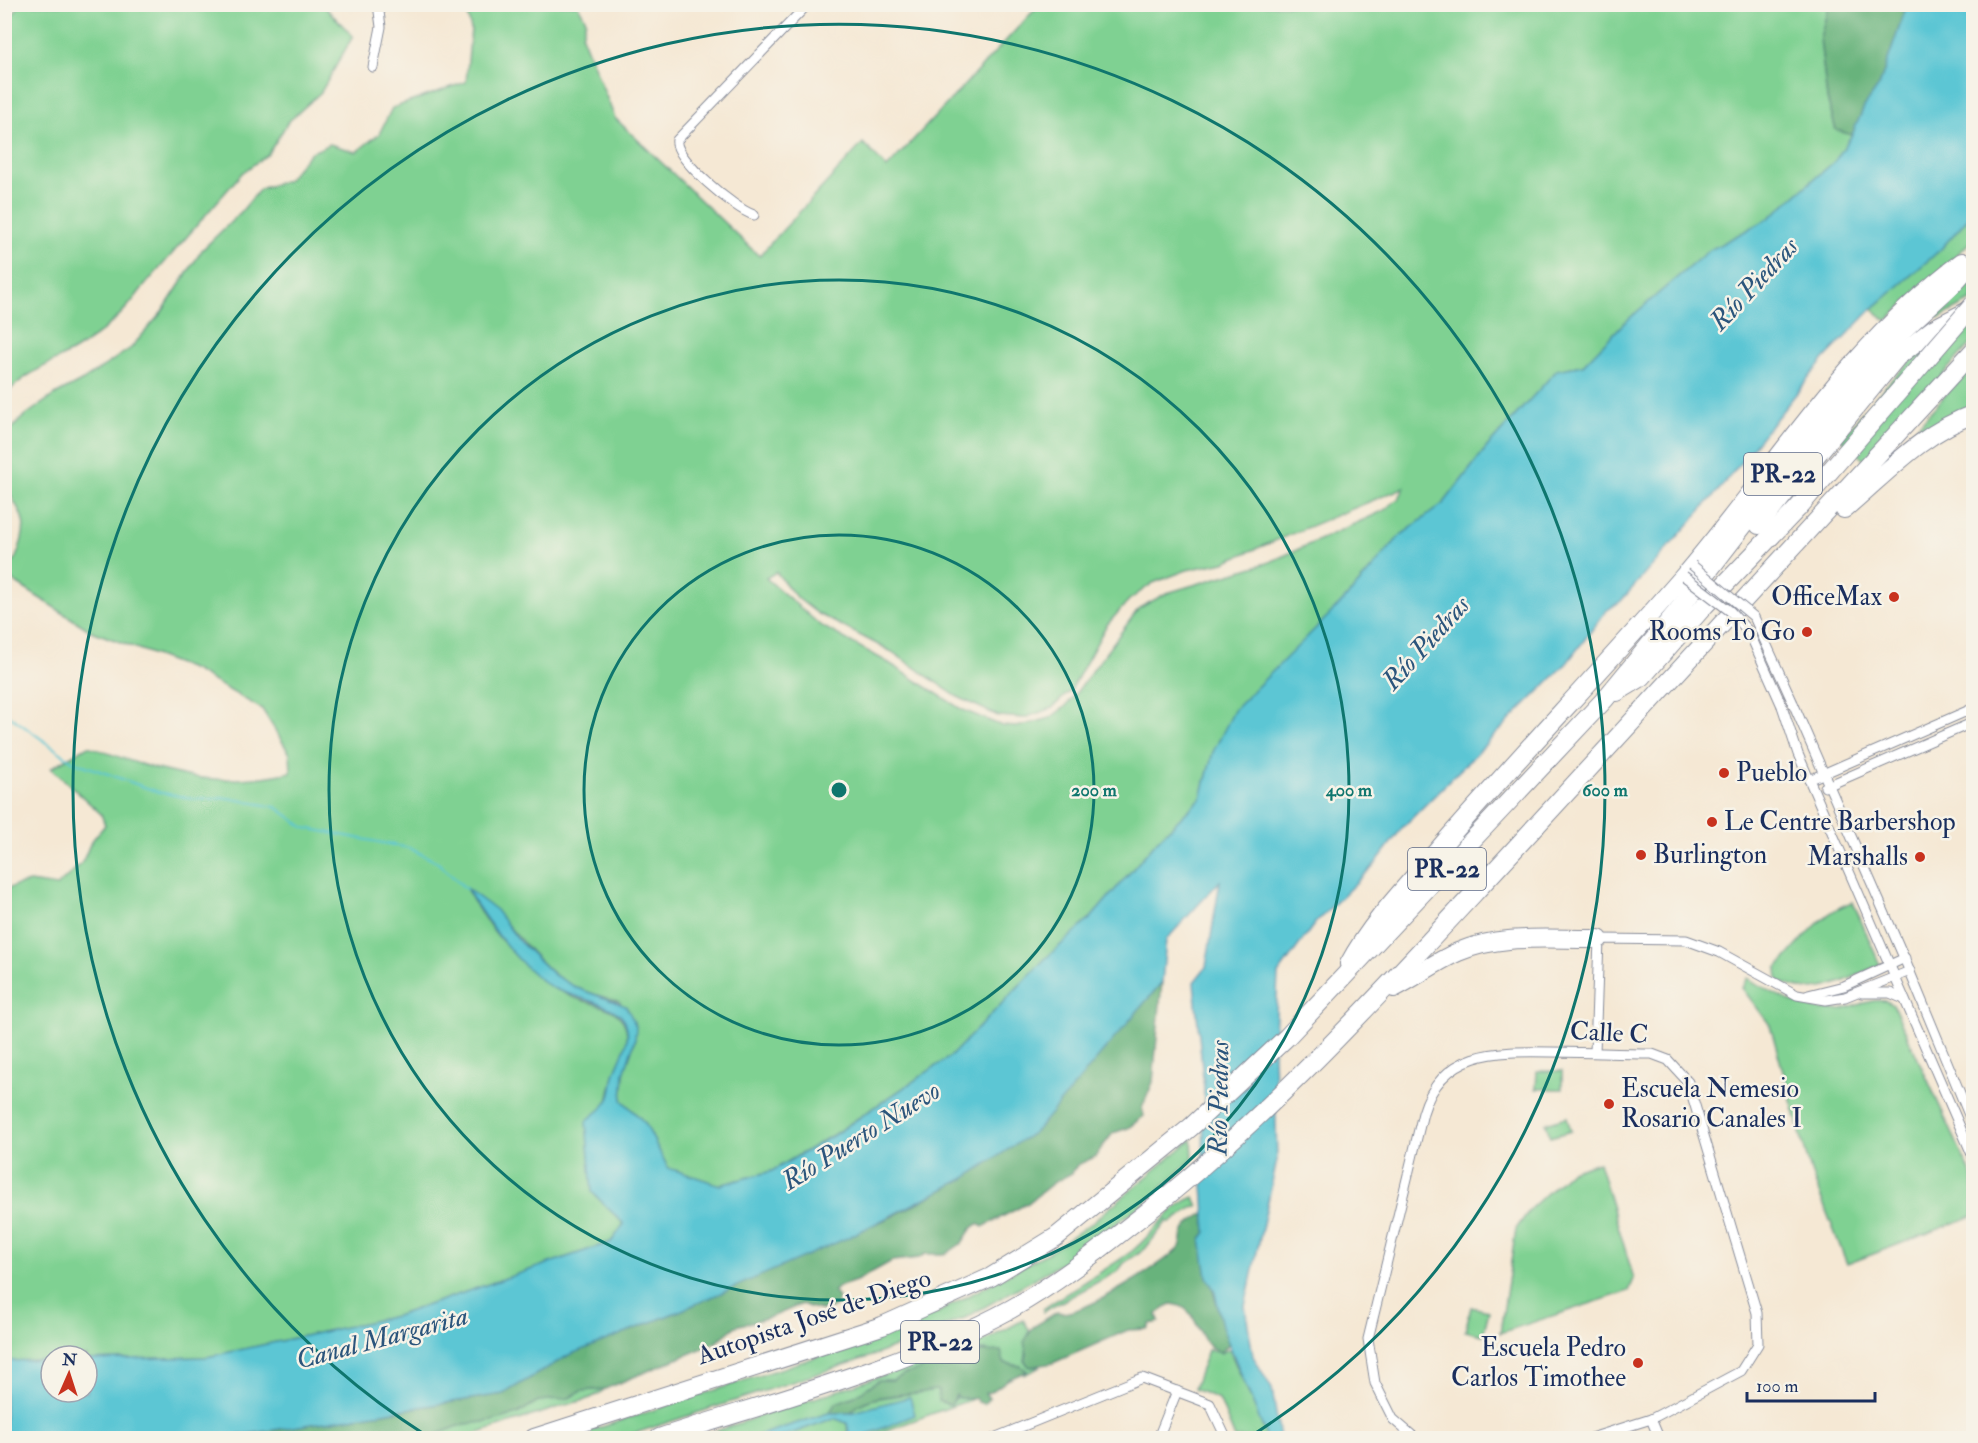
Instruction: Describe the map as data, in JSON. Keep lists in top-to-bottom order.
{
  "streets": {
    "highway": ["PR-22", "Autopista José de Diego"],
    "street": ["Calle C"]
  },
  "water": ["Río Piedras", "Río Puerto Nuevo", "Canal Margarita"],
  "places": [
    "OfficeMax",
    "Rooms To Go",
    "Pueblo",
    "Le Centre Barbershop",
    "Burlington",
    "Marshalls",
    "Escuela Nemesio Rosario Canales I",
    "Escuela Pedro Carlos Timothee"
  ],
  "scale_bar": "100 m",
  "north": "top",
  "rings": ["200 m", "400 m", "600 m"]
}
